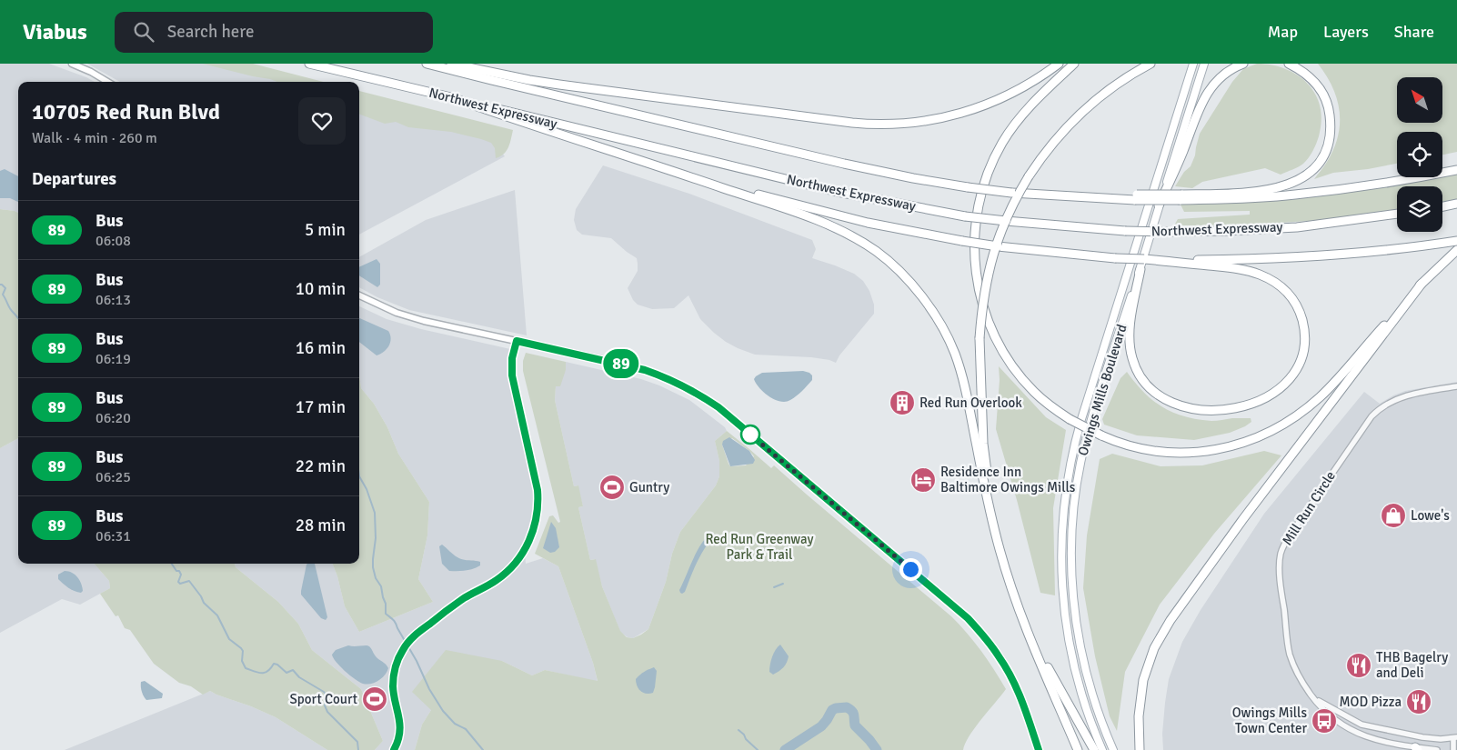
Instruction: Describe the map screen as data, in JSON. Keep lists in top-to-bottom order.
{
  "streets": {
    "highway": ["Northwest Expressway"],
    "main road": ["Owings Mills Boulevard"],
    "street": ["Mill Run Circle"]
  },
  "parks": ["Red Run Greenway Park & Trail"],
  "places": {
    "building": ["Red Run Overlook"],
    "hotel": ["Residence Inn Baltimore Owings Mills"],
    "sports": ["Guntry", "Sport Court"],
    "shop": ["Lowe's"],
    "restaurant": ["THB Bagelry and Deli", "MOD Pizza"],
    "bus stop": ["Owings Mills Town Center"]
  },
  "lines": ["bus line 89"],
  "north": "top left",
  "page": {
    "header": "Viabus",
    "search": "Search here",
    "nav": ["Map", "Layers", "Share"],
    "on_map": "89",
    "heading": [
      ["10705 Red Run Blvd", "Walk · 4 min · 260 m"],
      "Departures"
    ],
    "list": [
      {
        "mark": "89",
        "name": "Bus",
        "note": "06:08",
        "value": "5 min"
      },
      {
        "mark": "89",
        "name": "Bus",
        "note": "06:13",
        "value": "10 min"
      },
      {
        "mark": "89",
        "name": "Bus",
        "note": "06:19",
        "value": "16 min"
      },
      {
        "mark": "89",
        "name": "Bus",
        "note": "06:20",
        "value": "17 min"
      },
      {
        "mark": "89",
        "name": "Bus",
        "note": "06:25",
        "value": "22 min"
      },
      {
        "mark": "89",
        "name": "Bus",
        "note": "06:31",
        "value": "28 min"
      }
    ]
  }
}
